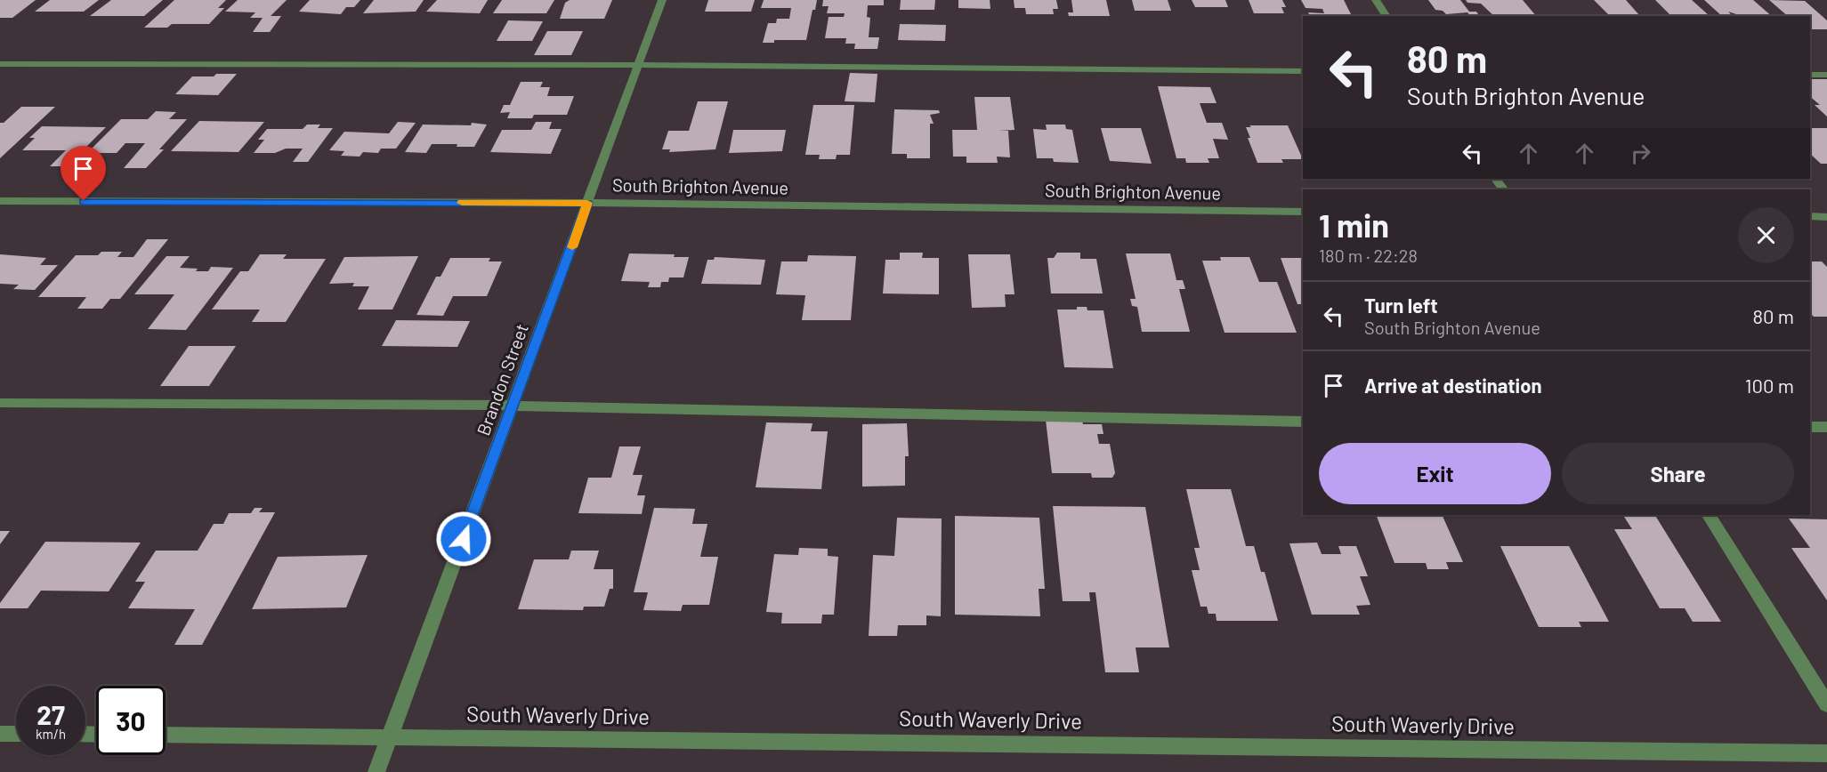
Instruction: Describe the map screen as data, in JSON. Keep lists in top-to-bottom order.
{
  "streets": {
    "street": ["South Brighton Avenue", "Brandon Street", "South Waverly Drive"]
  },
  "crossings": [
    ["South Brighton Avenue", "Brandon Street"],
    ["Brandon Street", "South Waverly Drive"]
  ],
  "page": {
    "turn": ["80 m", "South Brighton Avenue"],
    "heading": ["1 min", "180 m · 22:28"],
    "list": [
      {
        "name": "Turn left",
        "note": "South Brighton Avenue",
        "value": "80 m"
      },
      {
        "name": "Arrive at destination",
        "value": "100 m"
      }
    ],
    "buttons": ["Exit", "Share"],
    "speed": "27 km/h",
    "limit": "30"
  }
}
